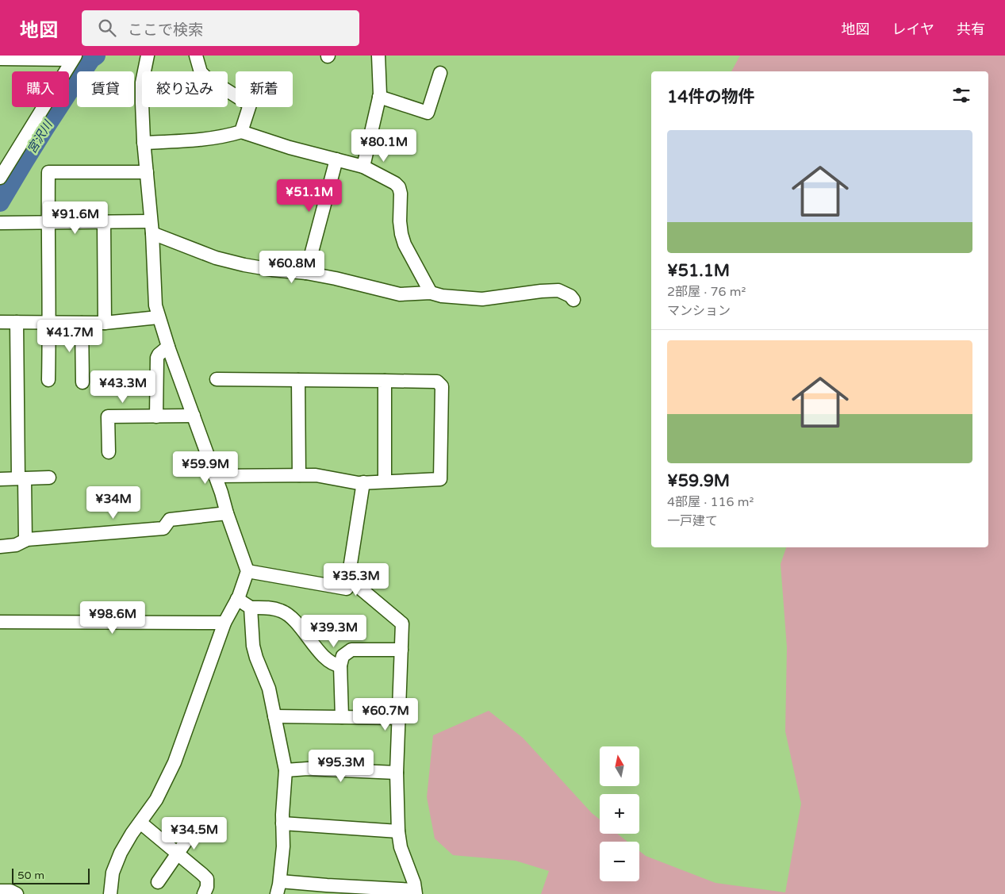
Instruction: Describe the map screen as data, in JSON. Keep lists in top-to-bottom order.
{
  "water": ["宮沢川"],
  "scale_bar": "50 m",
  "north": "top",
  "page": {
    "header": "地図",
    "search": "ここで検索",
    "nav": ["地図", "レイヤ", "共有"],
    "chip": [
      "購入",
      "賃貸",
      "絞り込み",
      "新着"
    ],
    "heading": "14件の物件",
    "list": [
      {
        "name": "¥51.1M",
        "note": "2部屋 · 76 m² · マンション"
      },
      {
        "name": "¥59.9M",
        "note": "4部屋 · 116 m² · 一戸建て"
      }
    ],
    "price": [
      "¥80.1M",
      "¥51.1M",
      "¥91.6M",
      "¥60.8M",
      "¥41.7M",
      "¥43.3M",
      "¥59.9M",
      "¥34M",
      "¥35.3M",
      "¥98.6M",
      "¥39.3M",
      "¥60.7M",
      "¥95.3M",
      "¥34.5M"
    ],
    "map_buttons": ["+", "−"],
    "scale": "50 m"
  }
}
